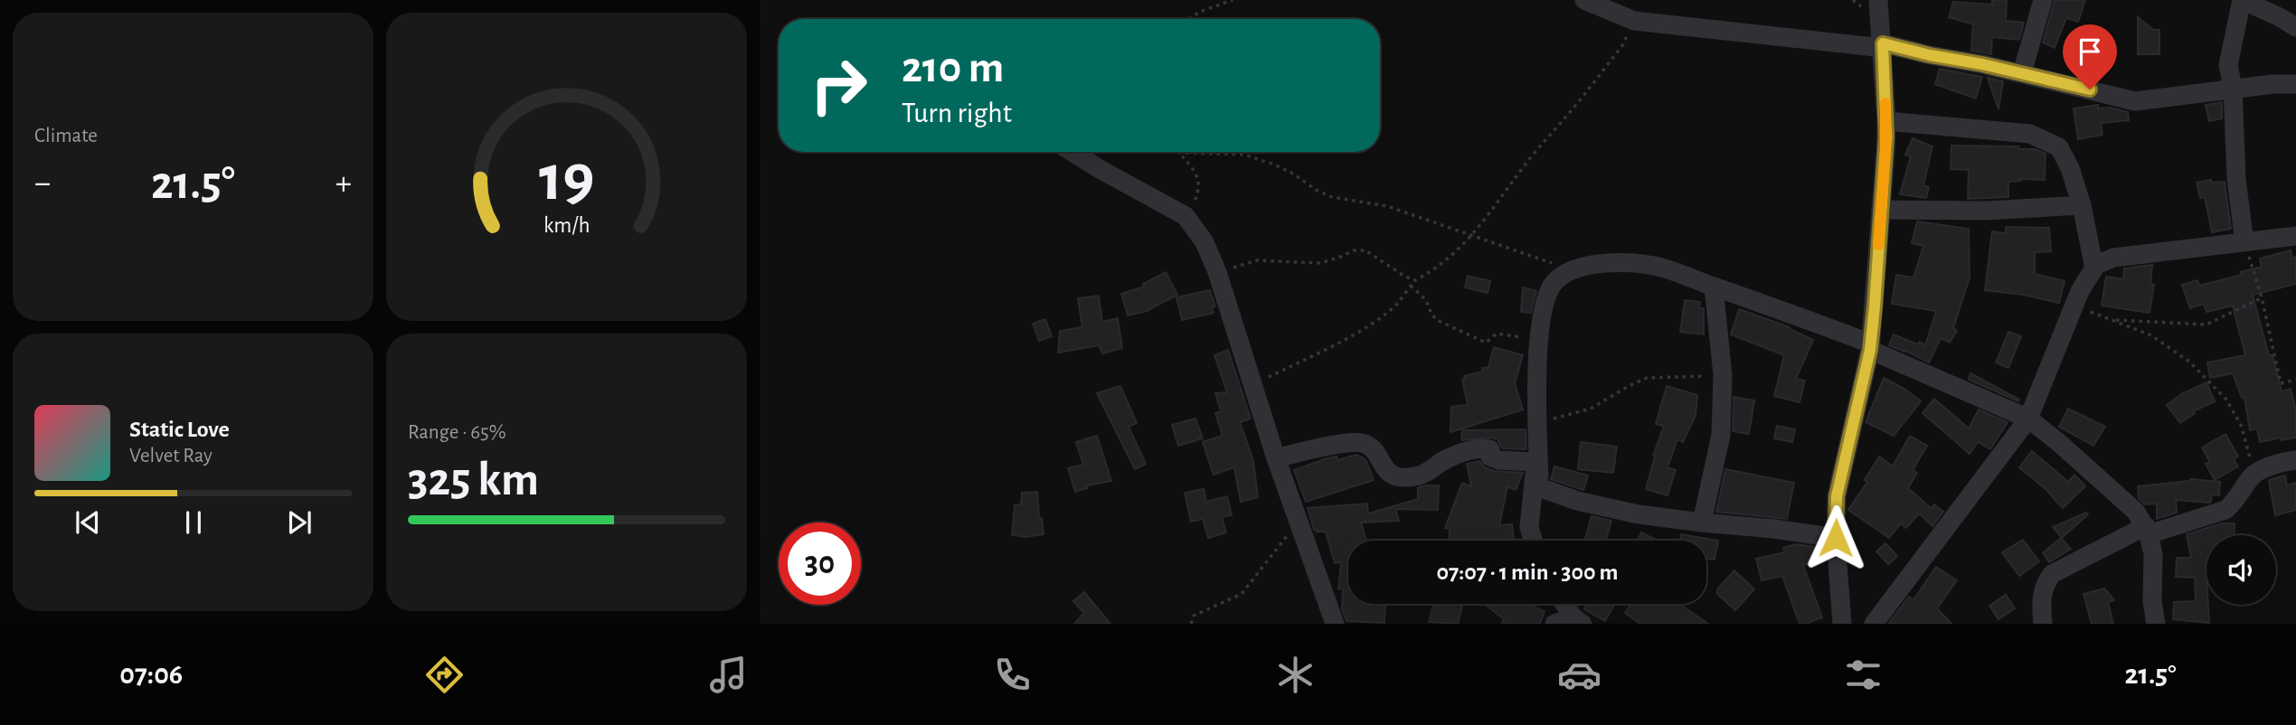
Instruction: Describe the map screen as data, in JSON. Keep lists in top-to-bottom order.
{
  "page": {
    "tile": [
      "Climate",
      ["Range · 65%", "325 km"]
    ],
    "turn": ["210 m", "Turn right"],
    "heat": ["−", "21.5°", "+"],
    "song": ["Static Love", "Velvet Ray"],
    "limit": "30",
    "trip": "07:07 · 1 min · 300 m",
    "tabs": ["07:06", "21.5°"],
    "gauge": ["19", "km/h"]
  }
}
